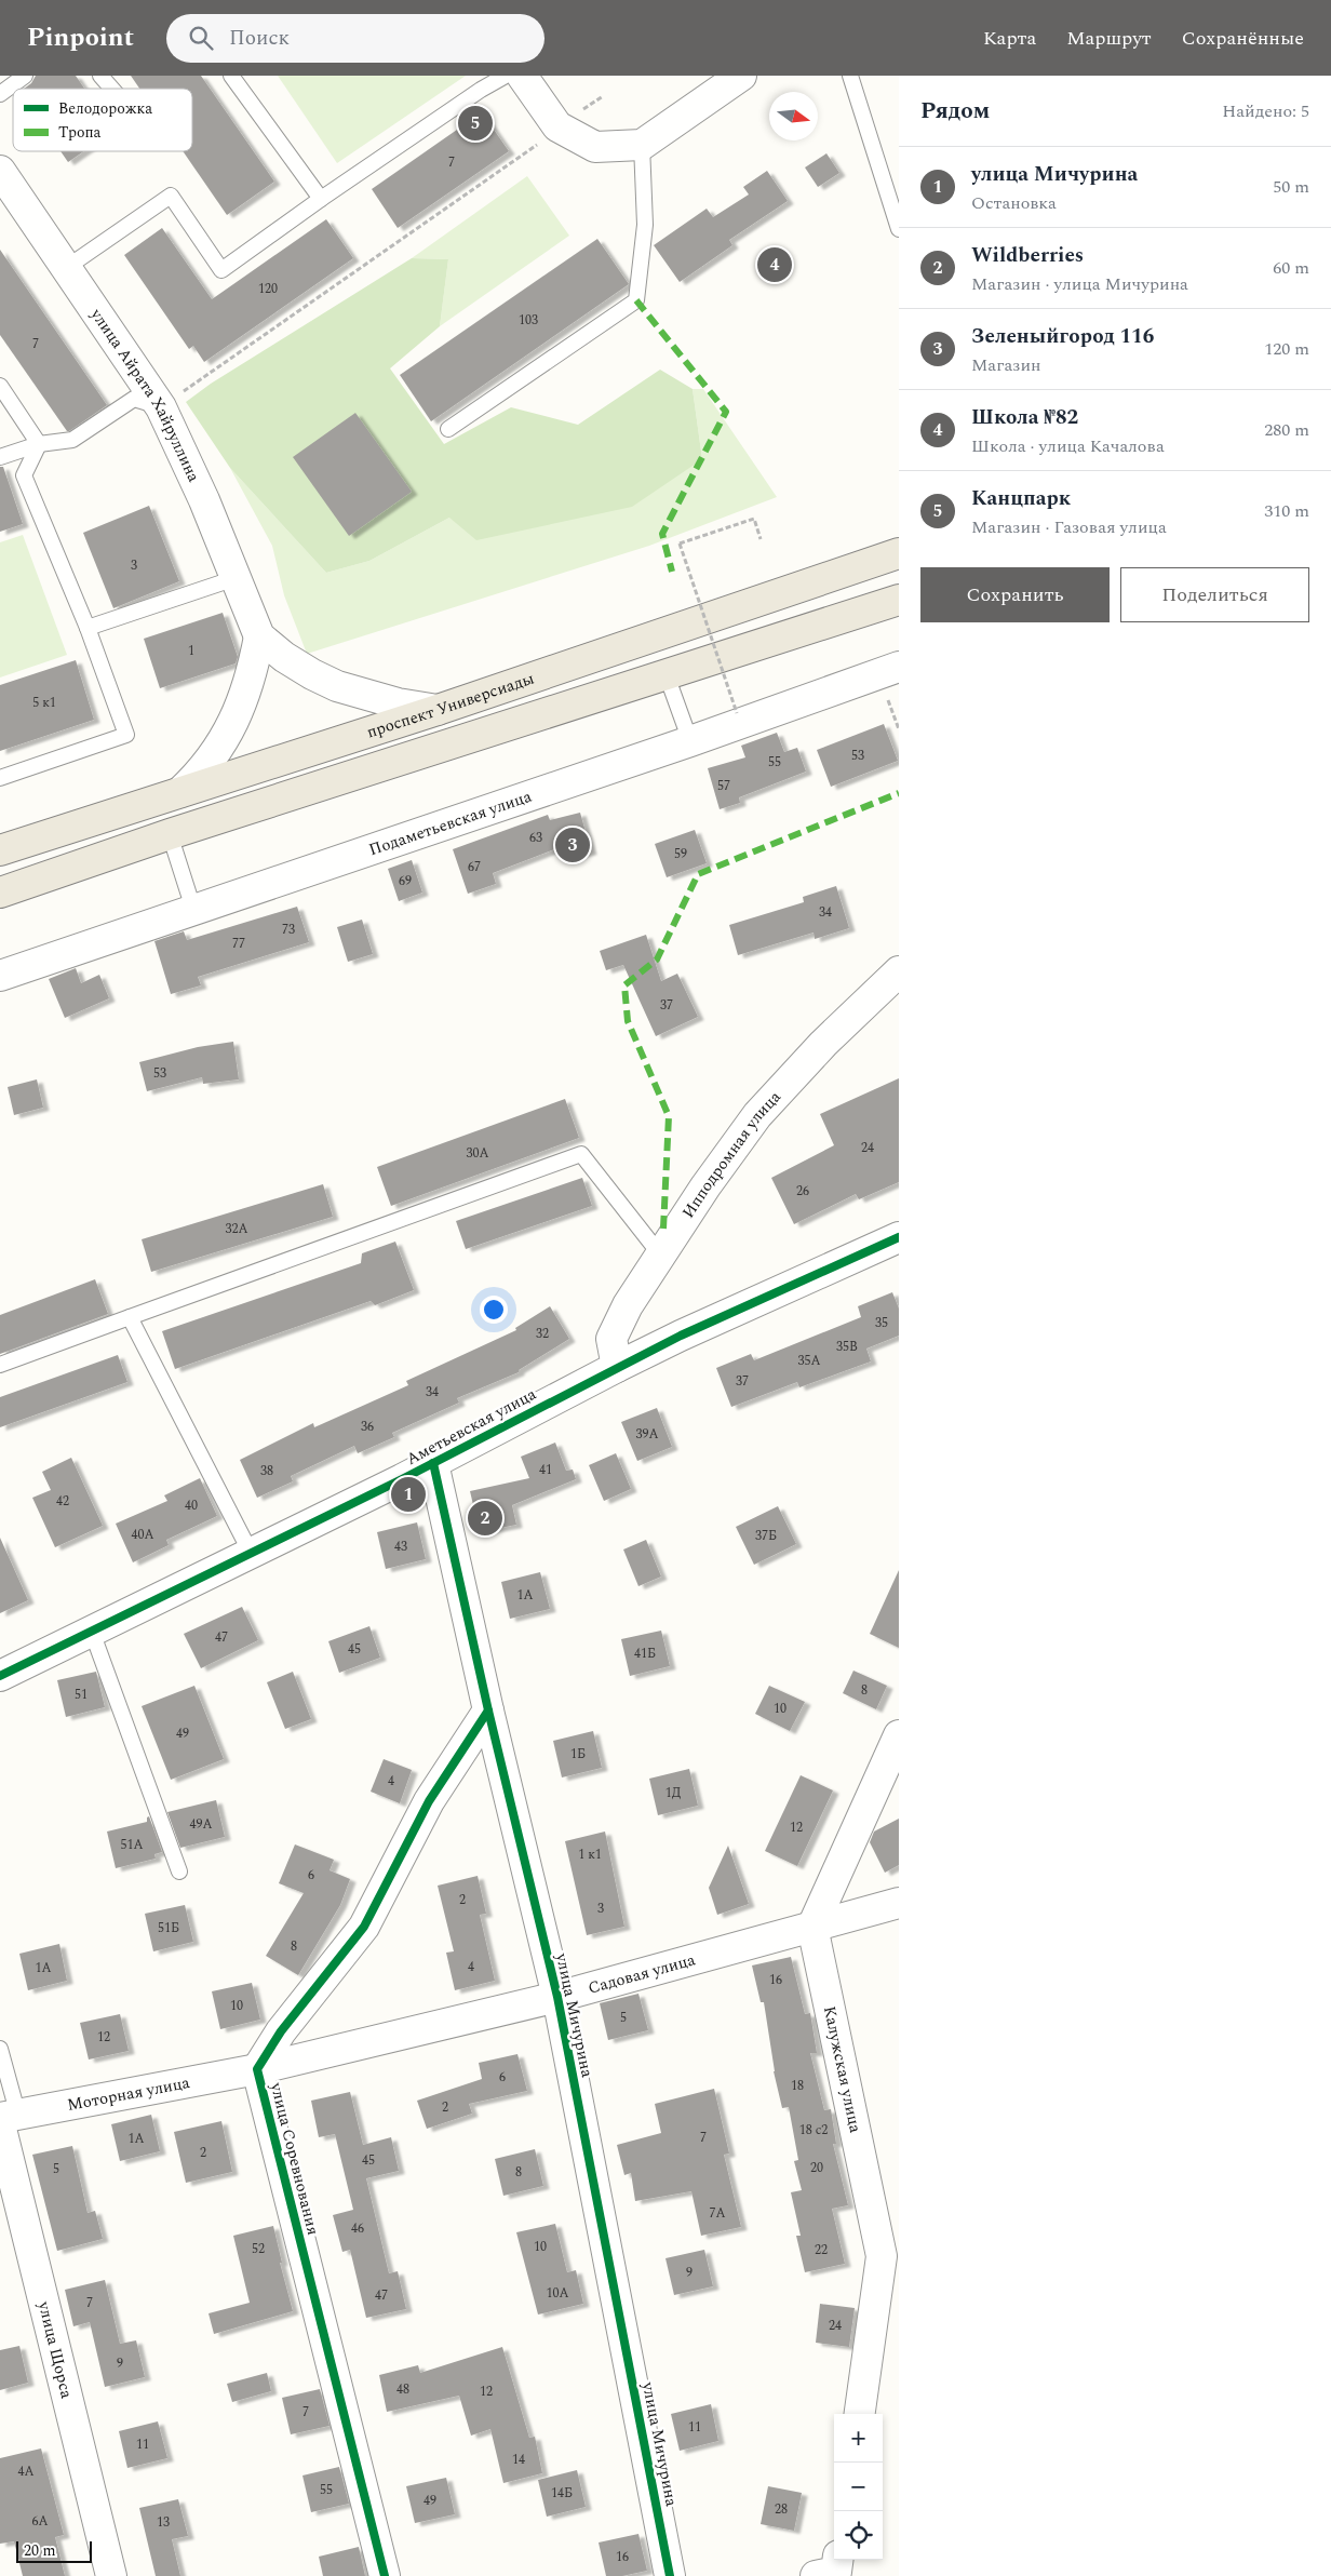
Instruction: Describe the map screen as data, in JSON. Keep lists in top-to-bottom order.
{
  "streets": {
    "main road": ["проспект Универсиады"],
    "street": [
      "улица Айрата Хайруллина",
      "Подаметьевская улица",
      "Ипподромная улица",
      "Аметьевская улица",
      "Садовая улица",
      "улица Мичурина",
      "Калужская улица",
      "Моторная улица",
      "улица Соревнования",
      "улица Щорса"
    ]
  },
  "crossings": [
    ["улица Айрата Хайруллина", "проспект Универсиады"],
    ["Ипподромная улица", "Аметьевская улица"],
    ["Аметьевская улица", "улица Мичурина"],
    ["Садовая улица", "улица Мичурина"],
    ["Садовая улица", "Калужская улица"],
    ["Садовая улица", "Моторная улица"],
    ["Садовая улица", "улица Соревнования"],
    ["улица Мичурина", "улица Соревнования"],
    ["Моторная улица", "улица Соревнования"],
    ["Моторная улица", "улица Щорса"]
  ],
  "house_numbers": [
    "7",
    "120",
    "103",
    "7",
    "3",
    "1",
    "5 к1",
    "53",
    "55",
    "57",
    "63",
    "59",
    "67",
    "69",
    "34",
    "73",
    "77",
    "37",
    "53",
    "24",
    "30А",
    "26",
    "32А",
    "35",
    "32",
    "35В",
    "35А",
    "37",
    "34",
    "36",
    "39А",
    "41",
    "38",
    "42",
    "40",
    "40А",
    "37Б",
    "43",
    "1А",
    "47",
    "45",
    "41Б",
    "8",
    "51",
    "10",
    "49",
    "1Б",
    "4",
    "1Д",
    "49А",
    "12",
    "51А",
    "1 к1",
    "6",
    "2",
    "3",
    "51Б",
    "8",
    "4",
    "1А",
    "16",
    "10",
    "5",
    "12",
    "6",
    "18",
    "2",
    "18 с2",
    "7",
    "1А",
    "2",
    "45",
    "20",
    "5",
    "8",
    "7А",
    "46",
    "10",
    "52",
    "22",
    "9",
    "10А",
    "47",
    "7",
    "24",
    "9",
    "48",
    "12",
    "7",
    "11",
    "11",
    "14",
    "4А",
    "55",
    "14Б",
    "49",
    "28",
    "6А",
    "13",
    "16"
  ],
  "legend": ["Велодорожка", "Тропа"],
  "scale_bar": "20 m",
  "north": "right",
  "page": {
    "header": "Pinpoint",
    "search": "Поиск",
    "nav": ["Карта", "Маршрут", "Сохранённые"],
    "heading": ["Рядом", "Найдено: 5"],
    "pins": [
      "5",
      "4",
      "3",
      "1",
      "2"
    ],
    "list": [
      {
        "mark": "1",
        "name": "улица Мичурина",
        "note": "Остановка",
        "value": "50 m"
      },
      {
        "mark": "2",
        "name": "Wildberries",
        "note": "Магазин · улица Мичурина",
        "value": "60 m"
      },
      {
        "mark": "3",
        "name": "Зеленыйгород 116",
        "note": "Магазин",
        "value": "120 m"
      },
      {
        "mark": "4",
        "name": "Школа №82",
        "note": "Школа · улица Качалова",
        "value": "280 m"
      },
      {
        "mark": "5",
        "name": "Канцпарк",
        "note": "Магазин · Газовая улица",
        "value": "310 m"
      }
    ],
    "buttons": ["Сохранить", "Поделиться"],
    "map_buttons": ["+", "−"],
    "scale": "20 m"
  }
}
